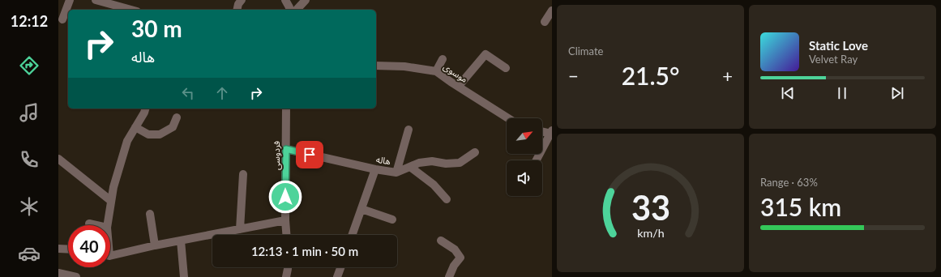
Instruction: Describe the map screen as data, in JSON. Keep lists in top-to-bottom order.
{
  "streets": {
    "street": ["موسوی", "فردوسی", "هاله"]
  },
  "crossings": [
    ["فردوسی", "هاله"]
  ],
  "north": "top right",
  "page": {
    "tabs": "12:12",
    "tile": [
      "Climate",
      ["Range · 63%", "315 km"]
    ],
    "turn": ["30 m", "هاله"],
    "song": ["Static Love", "Velvet Ray"],
    "heat": ["−", "21.5°", "+"],
    "limit": "40",
    "trip": "12:13 · 1 min · 50 m",
    "gauge": ["33", "km/h"]
  }
}
